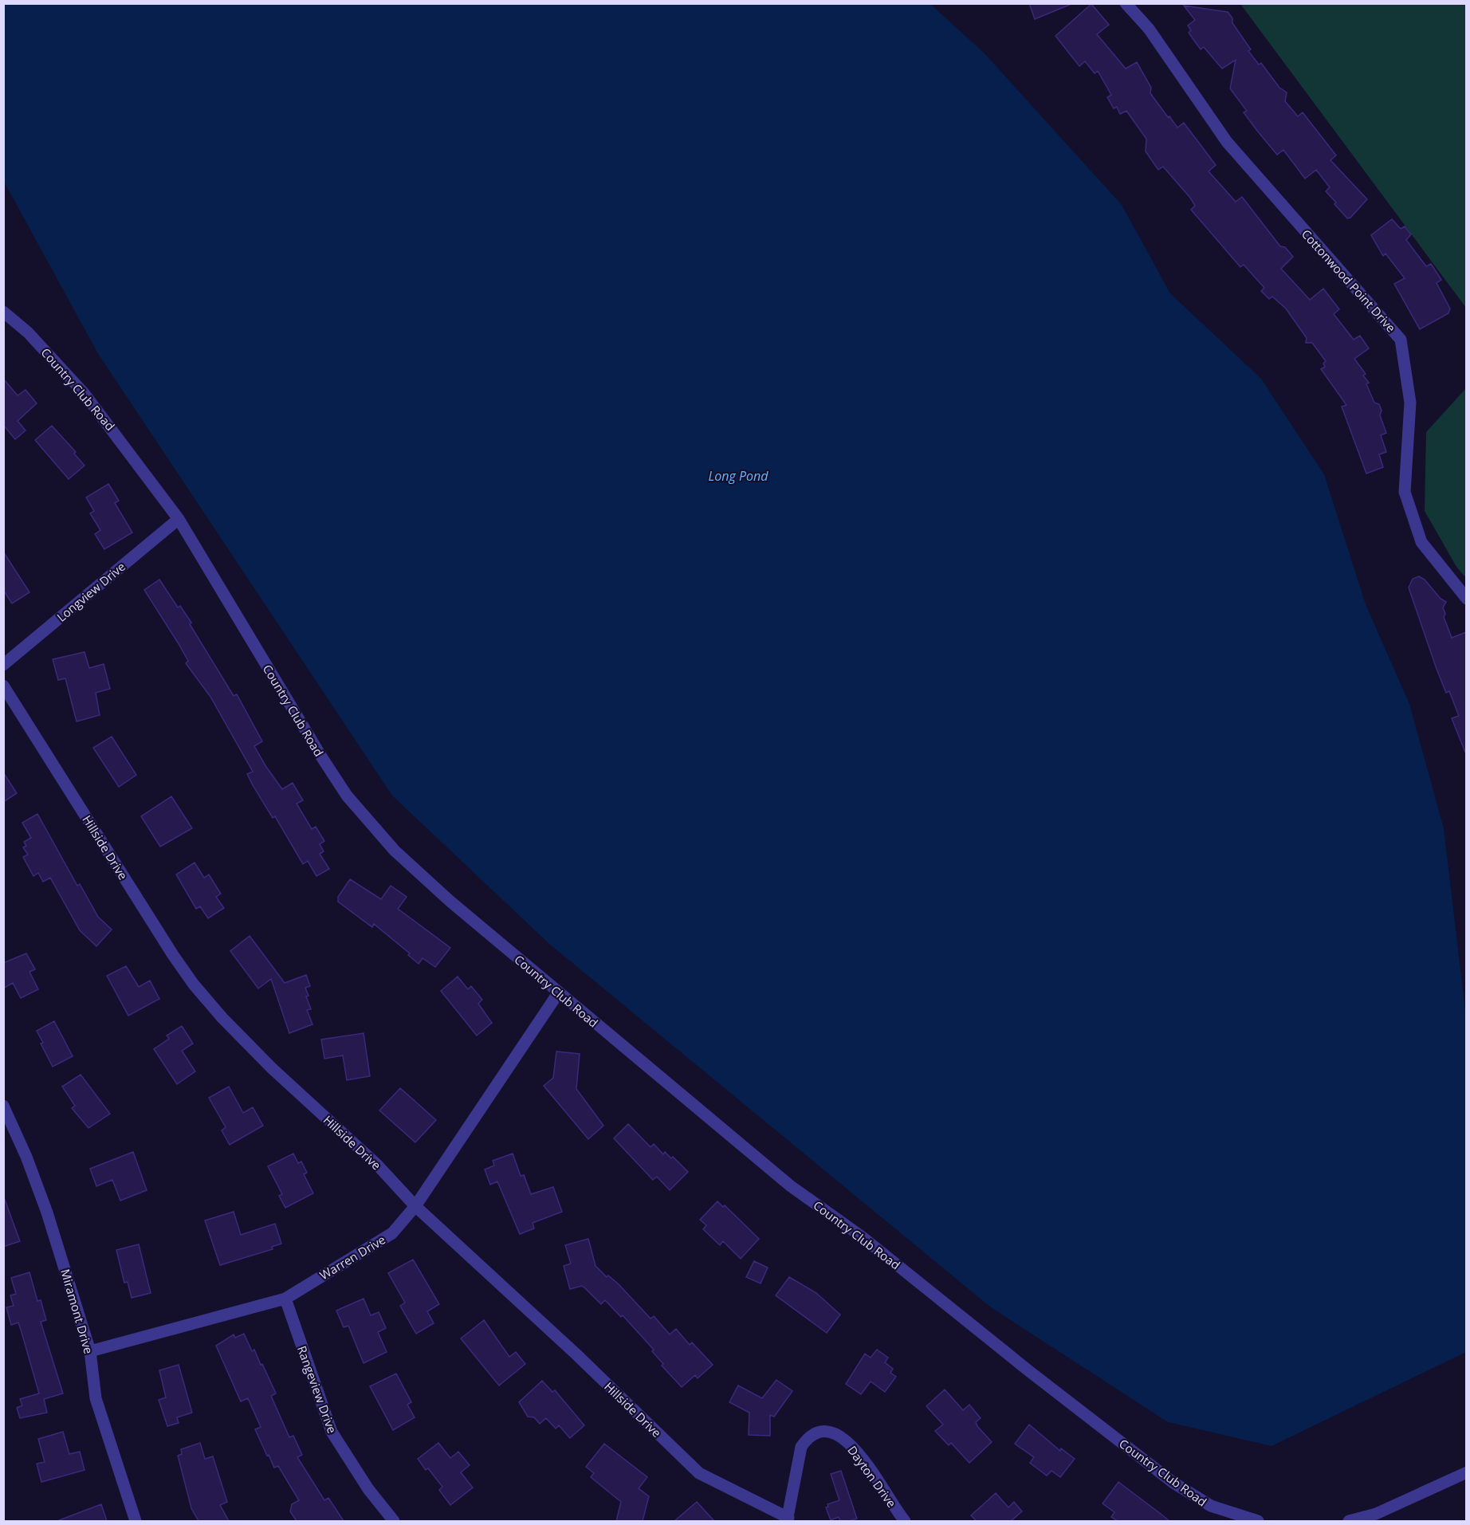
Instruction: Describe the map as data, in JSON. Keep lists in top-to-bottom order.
{
  "streets": {
    "street": [
      "Cottonwood Point Drive",
      "Country Club Road",
      "Longview Drive",
      "Hillside Drive",
      "Warren Drive",
      "Miramont Drive",
      "Rangeview Drive",
      "Dayton Drive"
    ]
  },
  "crossings": [
    ["Country Club Road", "Longview Drive"],
    ["Country Club Road", "Warren Drive"],
    ["Hillside Drive", "Warren Drive"],
    ["Hillside Drive", "Dayton Drive"],
    ["Warren Drive", "Miramont Drive"],
    ["Warren Drive", "Rangeview Drive"]
  ],
  "water": ["Long Pond"]
}
